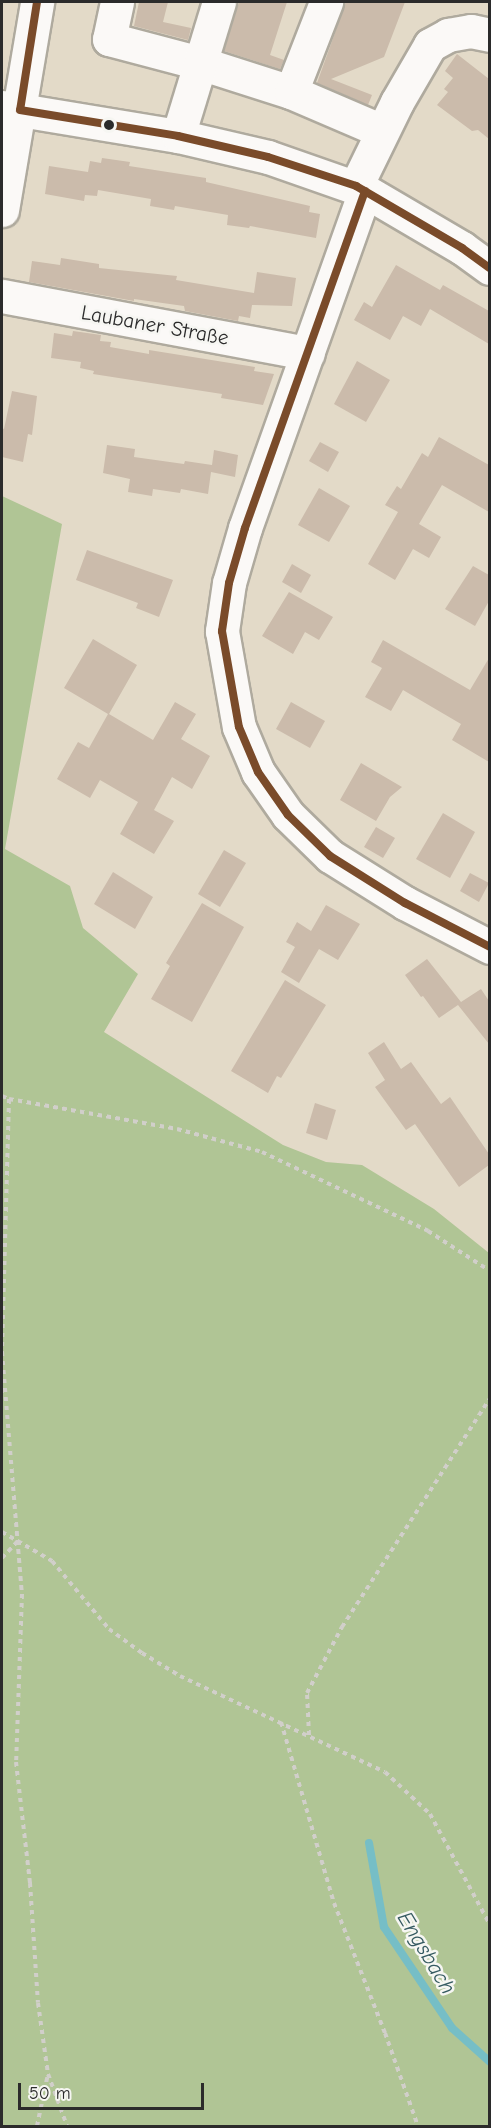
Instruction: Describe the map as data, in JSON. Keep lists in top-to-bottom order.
{
  "streets": {
    "street": ["Laubaner Straße"]
  },
  "water": ["Engsbach"],
  "scale_bar": "50 m"
}
